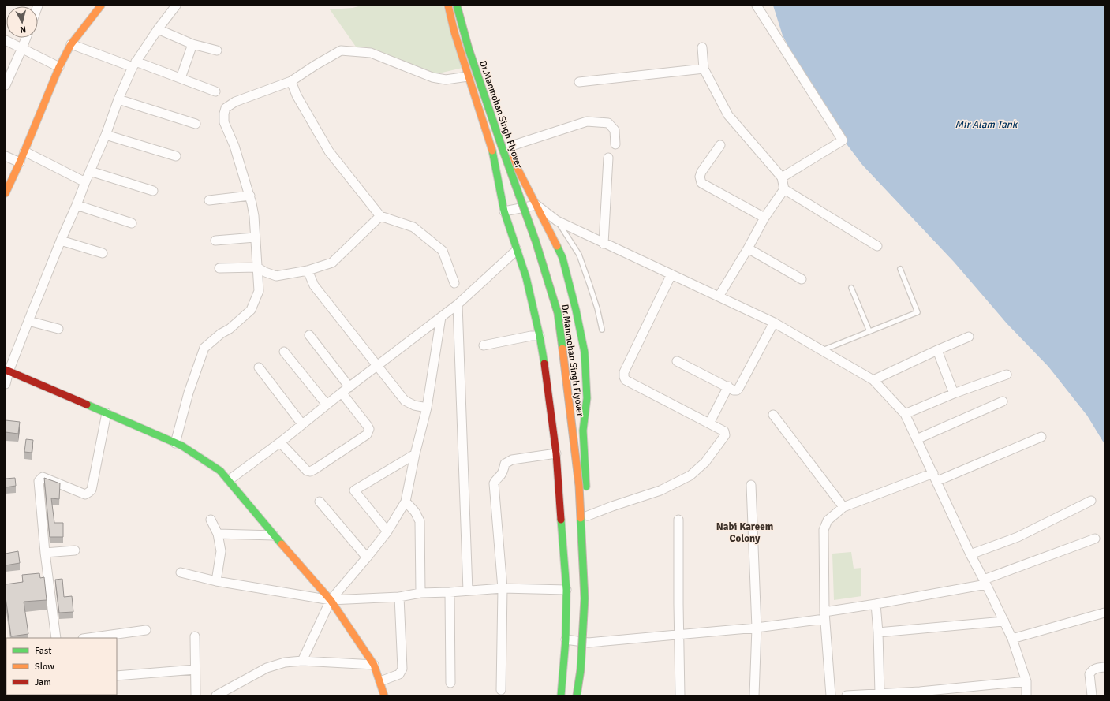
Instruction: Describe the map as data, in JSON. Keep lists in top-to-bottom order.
{
  "streets": {
    "main road": ["Dr.Manmohan Singh Flyover"]
  },
  "districts": ["Nabi Kareem Colony"],
  "water": ["Mir Alam Tank"],
  "legend": ["Fast", "Slow", "Jam"],
  "north": "bottom"
}
